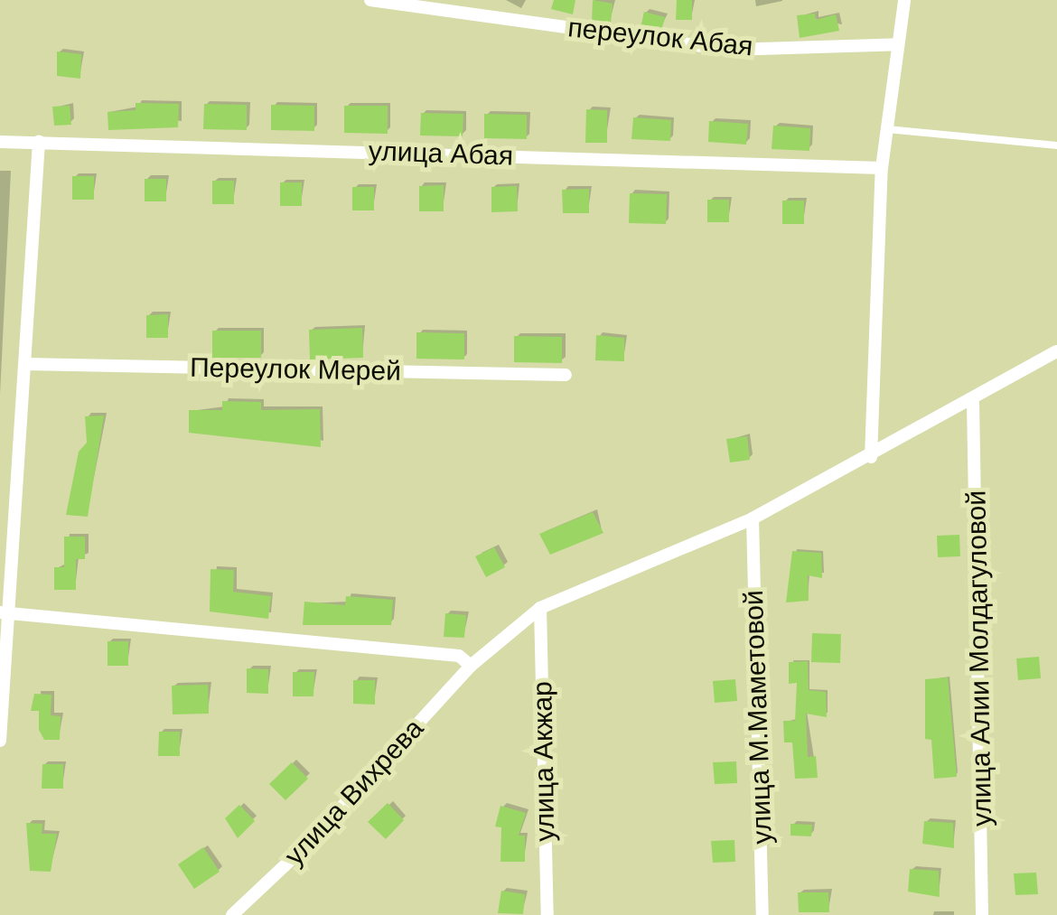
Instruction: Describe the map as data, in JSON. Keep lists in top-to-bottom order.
{
  "streets": {
    "street": [
      "переулок Абая",
      "улица Абая",
      "Переулок Мерей",
      "улица Алии Молдагуловой",
      "улица М.Маметовой",
      "улица Акжар",
      "улица Вихрева"
    ]
  },
  "crossings": [
    ["улица Алии Молдагуловой", "улица Вихрева"],
    ["улица М.Маметовой", "улица Вихрева"],
    ["улица Акжар", "улица Вихрева"]
  ]
}
